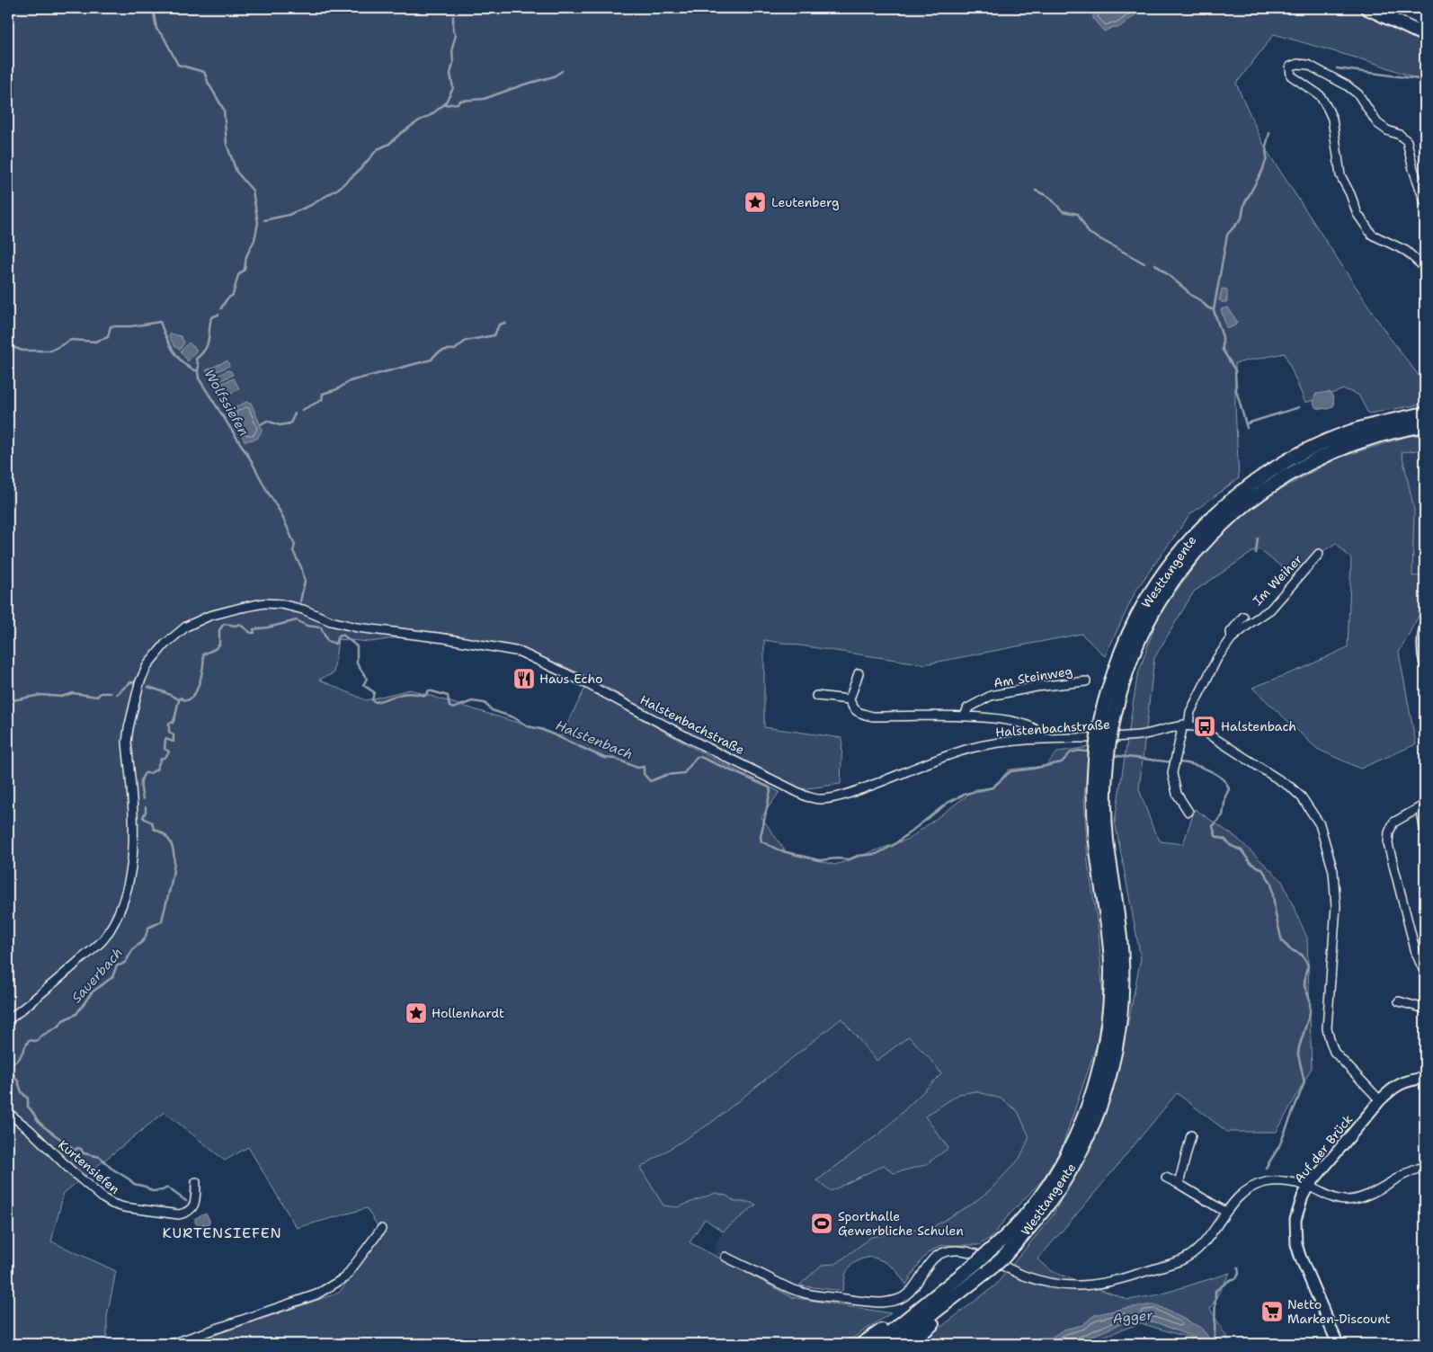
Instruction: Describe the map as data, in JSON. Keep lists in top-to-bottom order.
{
  "streets": {
    "highway": ["Westtangente"],
    "main road": ["Auf der Brück"],
    "street": [
      "Im Weiher",
      "Am Steinweg",
      "Halstenbachstraße",
      "Kurtensiefen"
    ]
  },
  "crossings": [
    ["Im Weiher", "Halstenbachstraße"]
  ],
  "districts": ["KURTENSIEFEN"],
  "water": [
    "Wolfssiefen",
    "Halstenbach",
    "Sauerbach",
    "Agger"
  ],
  "places": {
    "place": ["Leutenberg", "Hollenhardt"],
    "restaurant": ["Haus Echo"],
    "bus stop": ["Halstenbach"],
    "sports": ["Sporthalle Gewerbliche Schulen"],
    "supermarket": ["Netto Marken-Discount"]
  }
}
